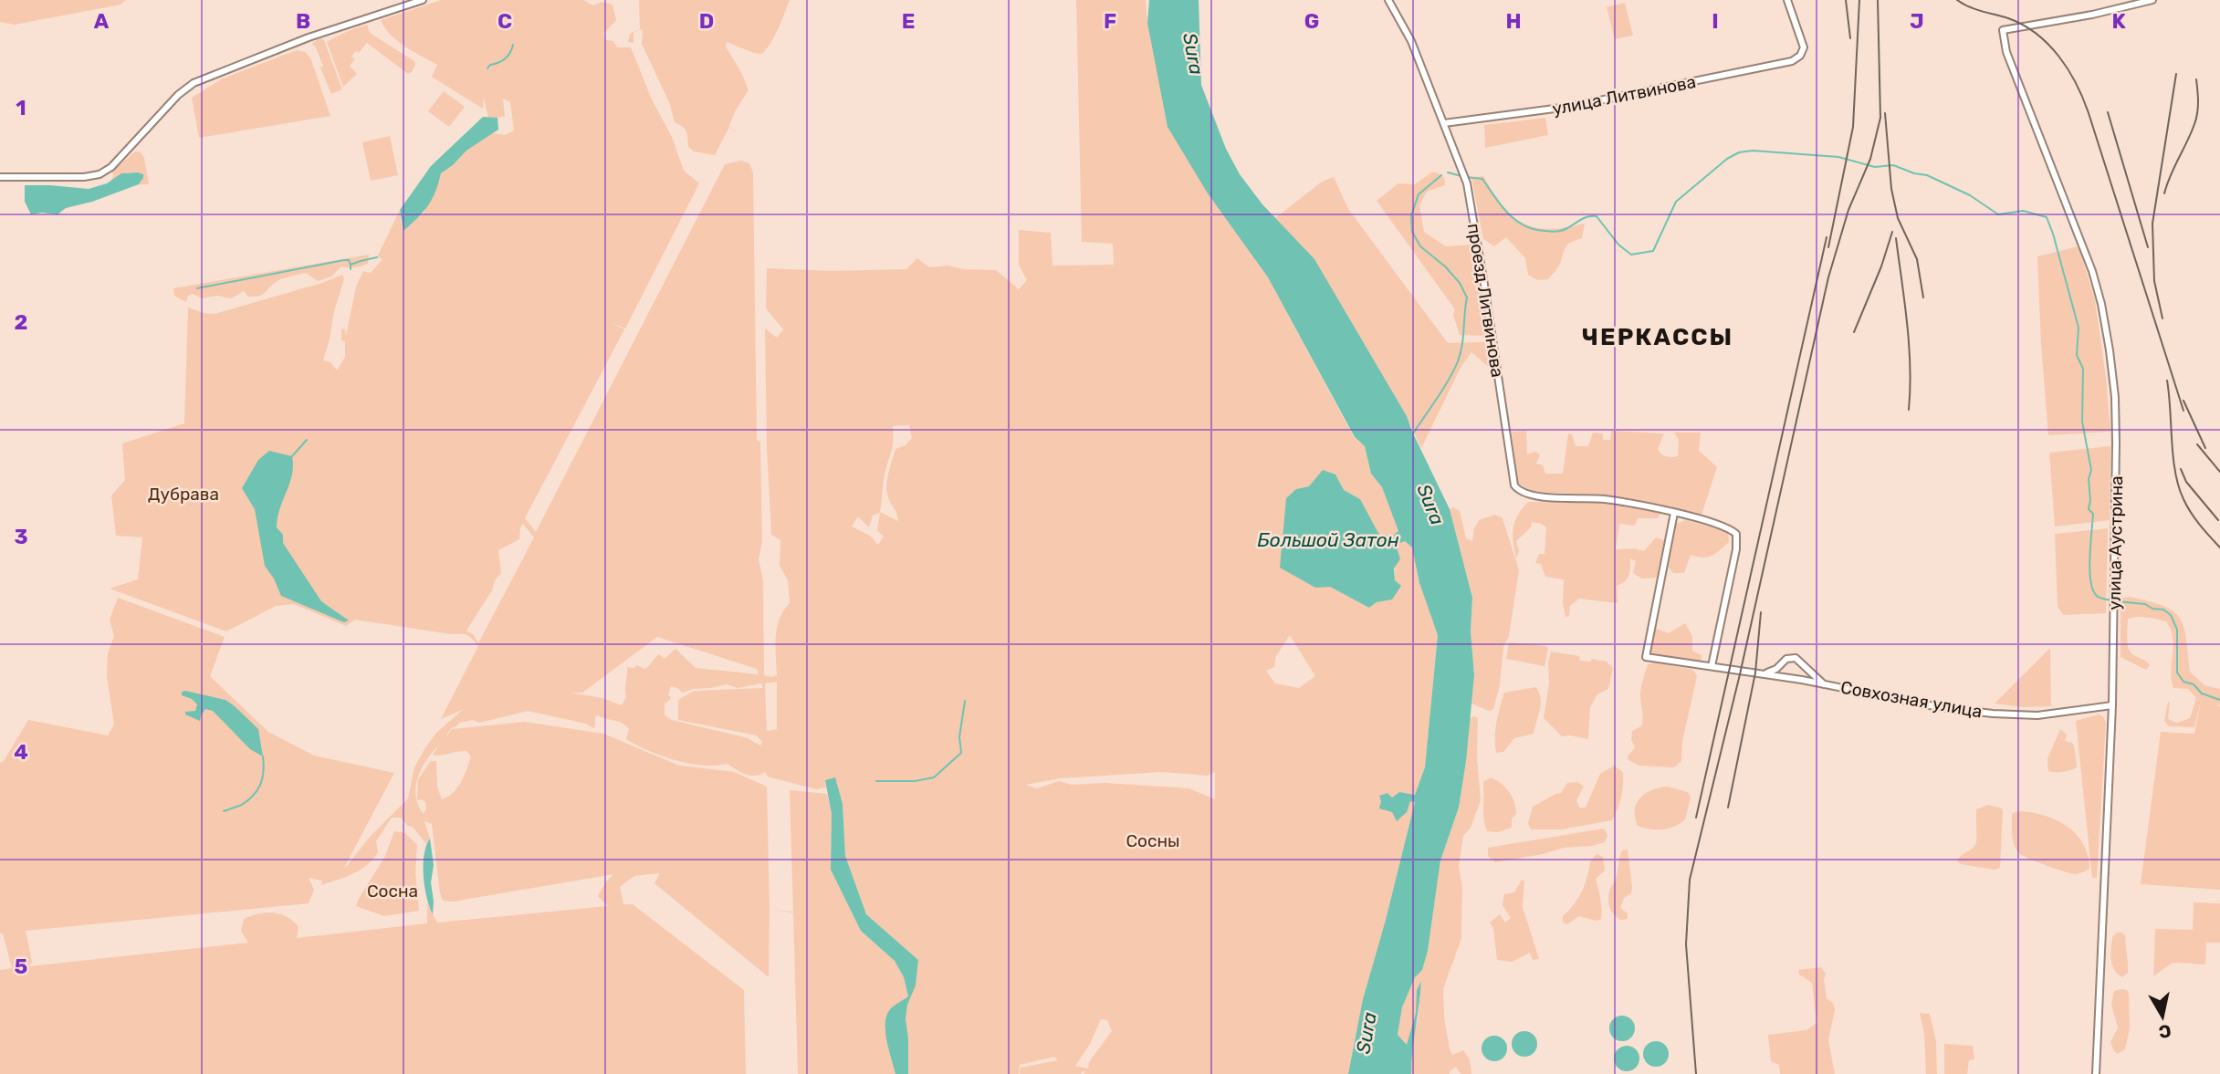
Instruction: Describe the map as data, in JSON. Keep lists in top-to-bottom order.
{
  "streets": {
    "main road": [
      "улица Литвинова",
      "проезд Литвинова",
      "улица Аустрина",
      "Совхозная улица"
    ]
  },
  "crossings": [
    ["улица Литвинова", "проезд Литвинова"],
    ["проезд Литвинова", "Совхозная улица"],
    ["улица Аустрина", "Совхозная улица"]
  ],
  "districts": ["ЧЕРКАССЫ"],
  "water": ["Sura", "Большой Затон"],
  "parks": ["Дубрава", "Сосны", "Сосна"],
  "north": "bottom",
  "grid": {
    "columns": [
      "A",
      "B",
      "C",
      "D",
      "E",
      "F",
      "G",
      "H",
      "I",
      "J",
      "K"
    ],
    "rows": [
      "1",
      "2",
      "3",
      "4",
      "5"
    ]
  }
}
